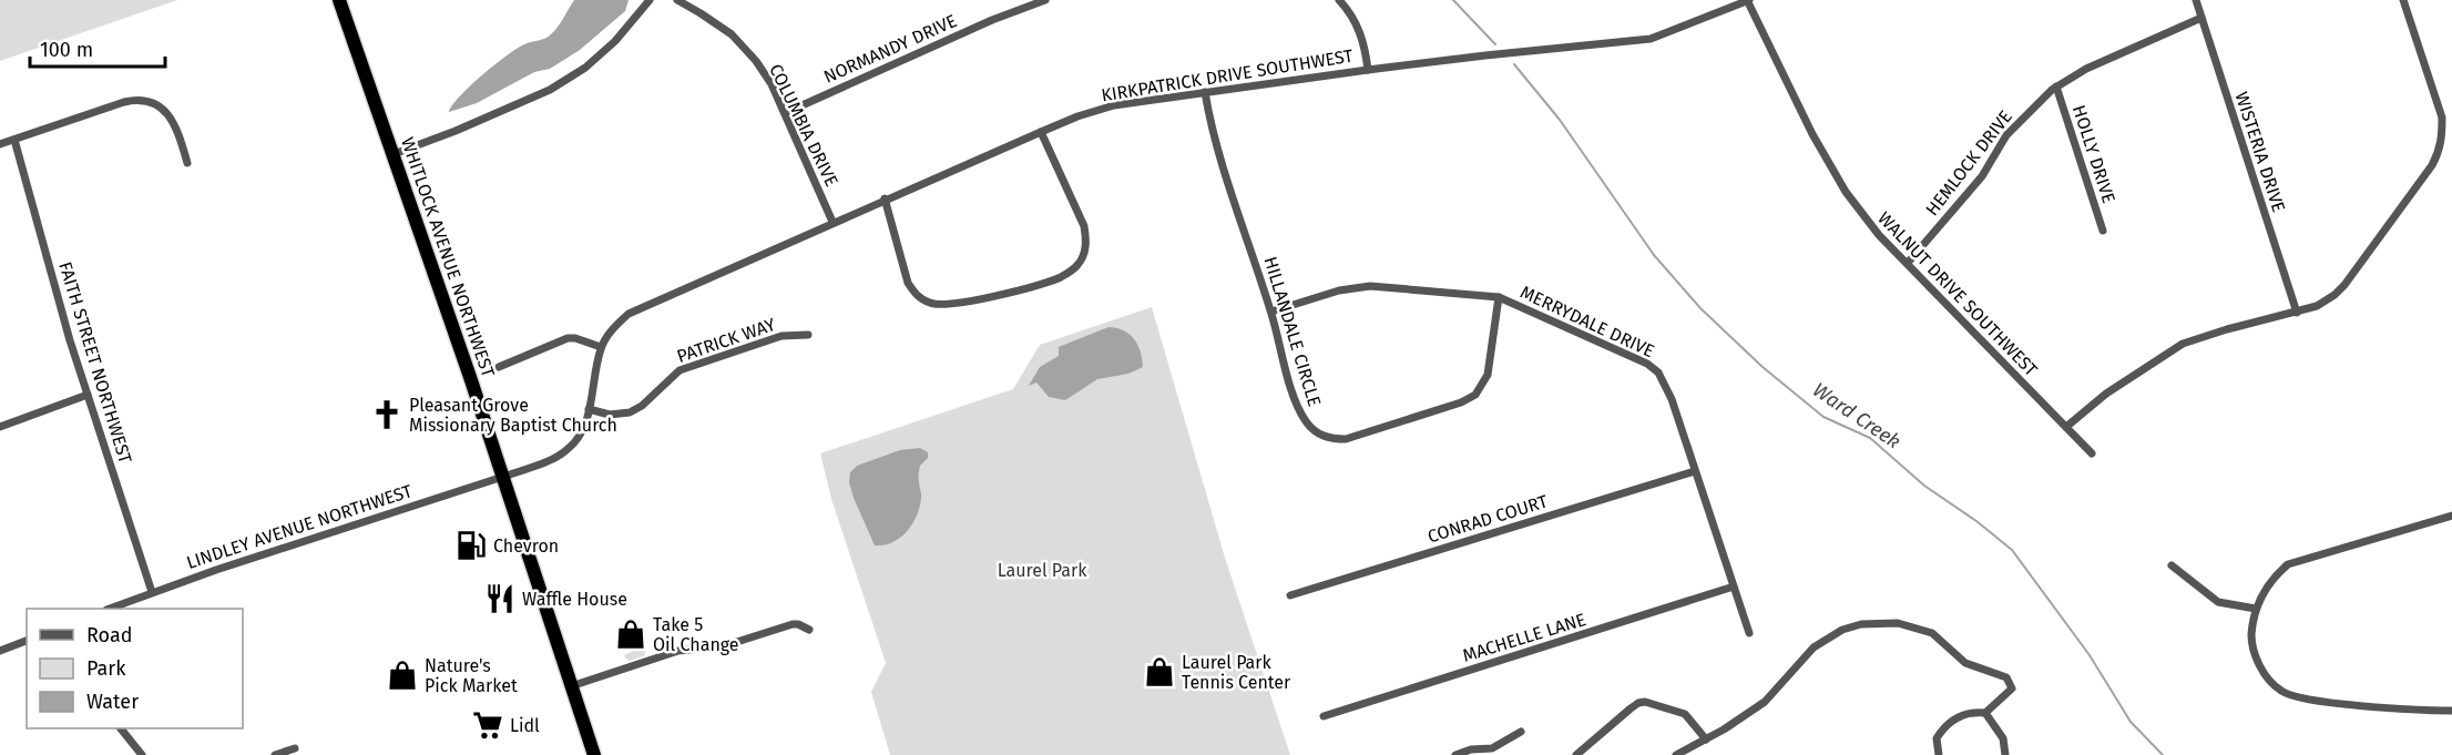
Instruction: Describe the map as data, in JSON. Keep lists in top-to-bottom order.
{
  "streets": {
    "highway": ["WHITLOCK AVENUE NORTHWEST"],
    "street": [
      "NORMANDY DRIVE",
      "KIRKPATRICK DRIVE SOUTHWEST",
      "COLUMBIA DRIVE",
      "WISTERIA DRIVE",
      "HOLLY DRIVE",
      "HEMLOCK DRIVE",
      "WALNUT DRIVE SOUTHWEST",
      "MERRYDALE DRIVE",
      "HILLANDALE CIRCLE",
      "PATRICK WAY",
      "FAITH STREET NORTHWEST",
      "CONRAD COURT",
      "LINDLEY AVENUE NORTHWEST",
      "MACHELLE LANE"
    ]
  },
  "crossings": [
    ["NORMANDY DRIVE", "COLUMBIA DRIVE"],
    ["KIRKPATRICK DRIVE SOUTHWEST", "COLUMBIA DRIVE"],
    ["KIRKPATRICK DRIVE SOUTHWEST", "WHITLOCK AVENUE NORTHWEST"],
    ["KIRKPATRICK DRIVE SOUTHWEST", "WALNUT DRIVE SOUTHWEST"],
    ["KIRKPATRICK DRIVE SOUTHWEST", "HILLANDALE CIRCLE"],
    ["KIRKPATRICK DRIVE SOUTHWEST", "PATRICK WAY"],
    ["KIRKPATRICK DRIVE SOUTHWEST", "LINDLEY AVENUE NORTHWEST"],
    ["WISTERIA DRIVE", "HEMLOCK DRIVE"],
    ["HOLLY DRIVE", "HEMLOCK DRIVE"],
    ["HEMLOCK DRIVE", "WALNUT DRIVE SOUTHWEST"],
    ["WHITLOCK AVENUE NORTHWEST", "LINDLEY AVENUE NORTHWEST"],
    ["MERRYDALE DRIVE", "HILLANDALE CIRCLE"],
    ["MERRYDALE DRIVE", "CONRAD COURT"],
    ["MERRYDALE DRIVE", "MACHELLE LANE"],
    ["FAITH STREET NORTHWEST", "LINDLEY AVENUE NORTHWEST"]
  ],
  "water": ["Ward Creek"],
  "parks": ["Laurel Park"],
  "places": {
    "church": ["Pleasant Grove Missionary Baptist Church"],
    "fuel station": ["Chevron"],
    "restaurant": ["Waffle House"],
    "shop": ["Take 5 Oil Change", "Laurel Park Tennis Center", "Nature's Pick Market"],
    "supermarket": ["Lidl"]
  },
  "legend": ["Road", "Park", "Water"],
  "scale_bar": "100 m"
}
